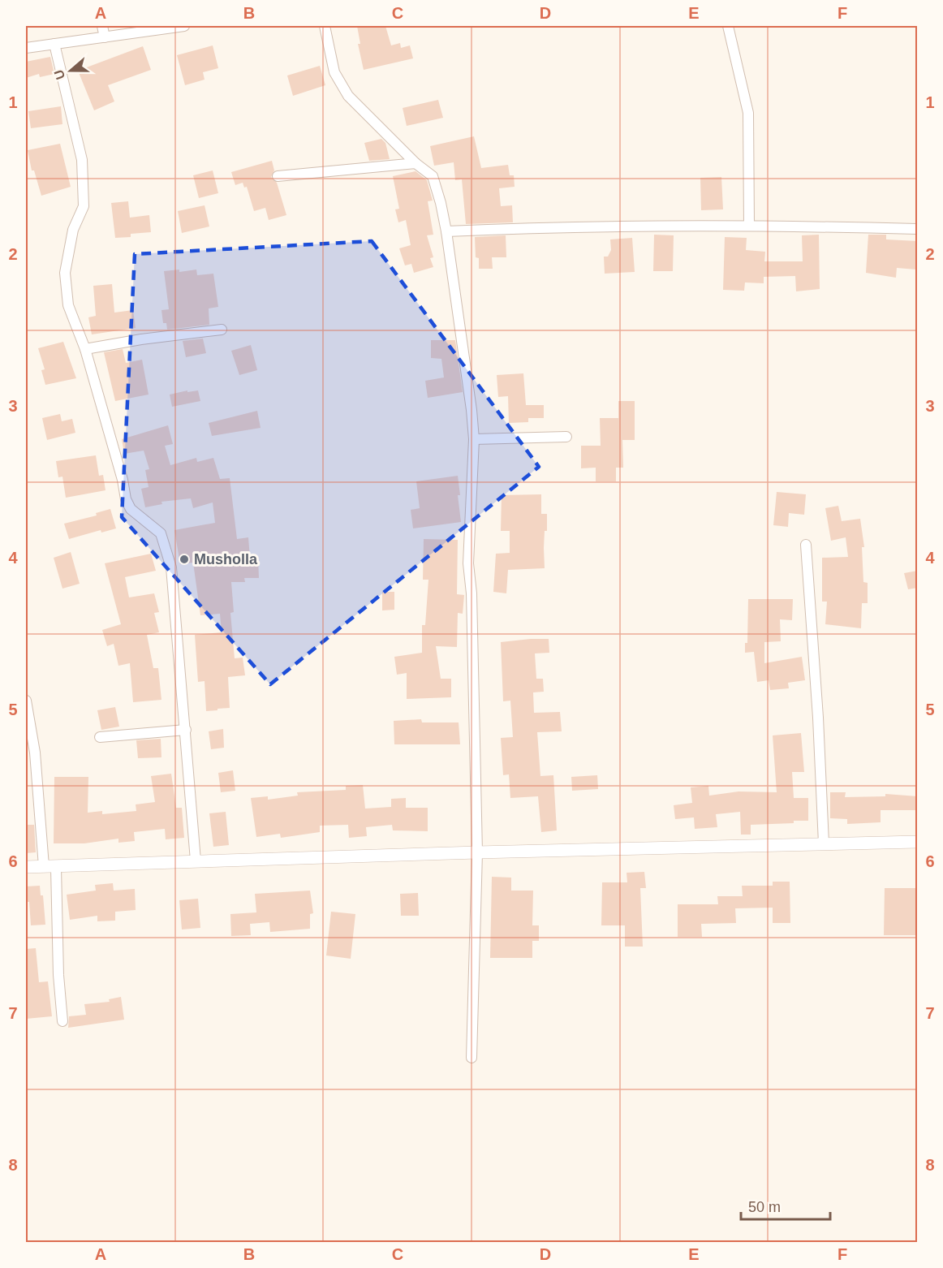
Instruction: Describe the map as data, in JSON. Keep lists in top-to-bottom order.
{
  "places": ["Musholla"],
  "scale_bar": "50 m",
  "north": "left",
  "grid": {
    "columns": [
      "A",
      "B",
      "C",
      "D",
      "E",
      "F"
    ],
    "rows": [
      "1",
      "2",
      "3",
      "4",
      "5",
      "6",
      "7",
      "8"
    ]
  }
}
